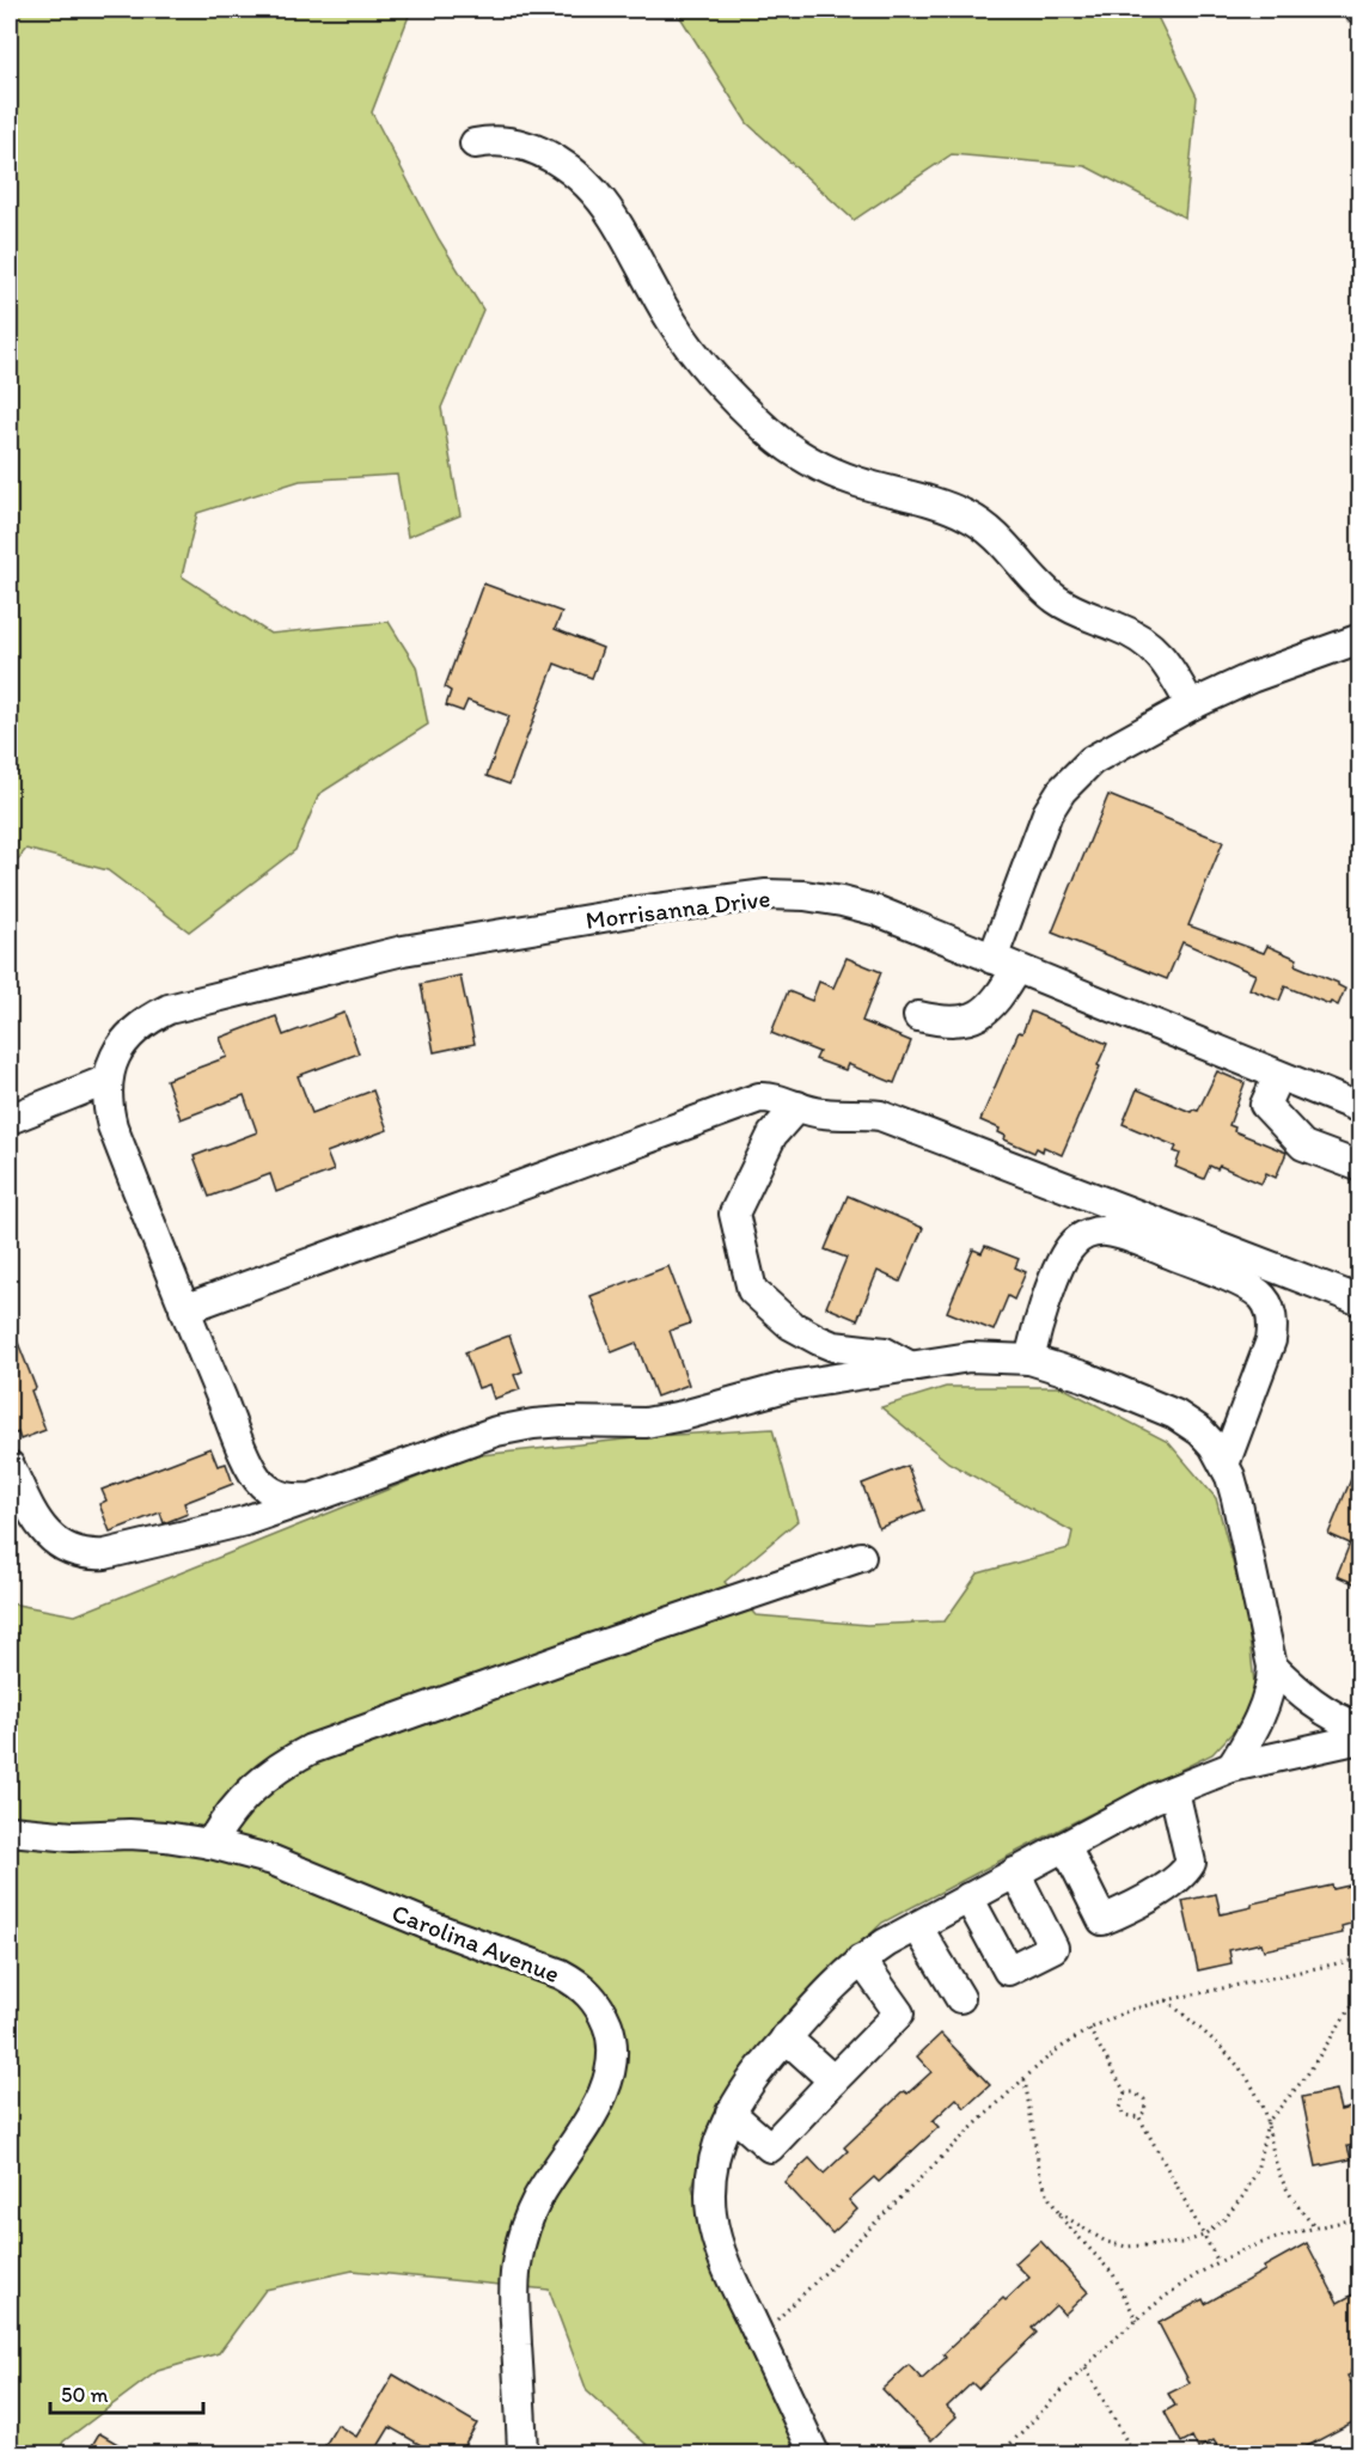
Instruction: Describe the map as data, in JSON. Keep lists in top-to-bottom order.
{
  "streets": {
    "street": ["Morrisanna Drive", "Carolina Avenue"]
  },
  "scale_bar": "50 m"
}
